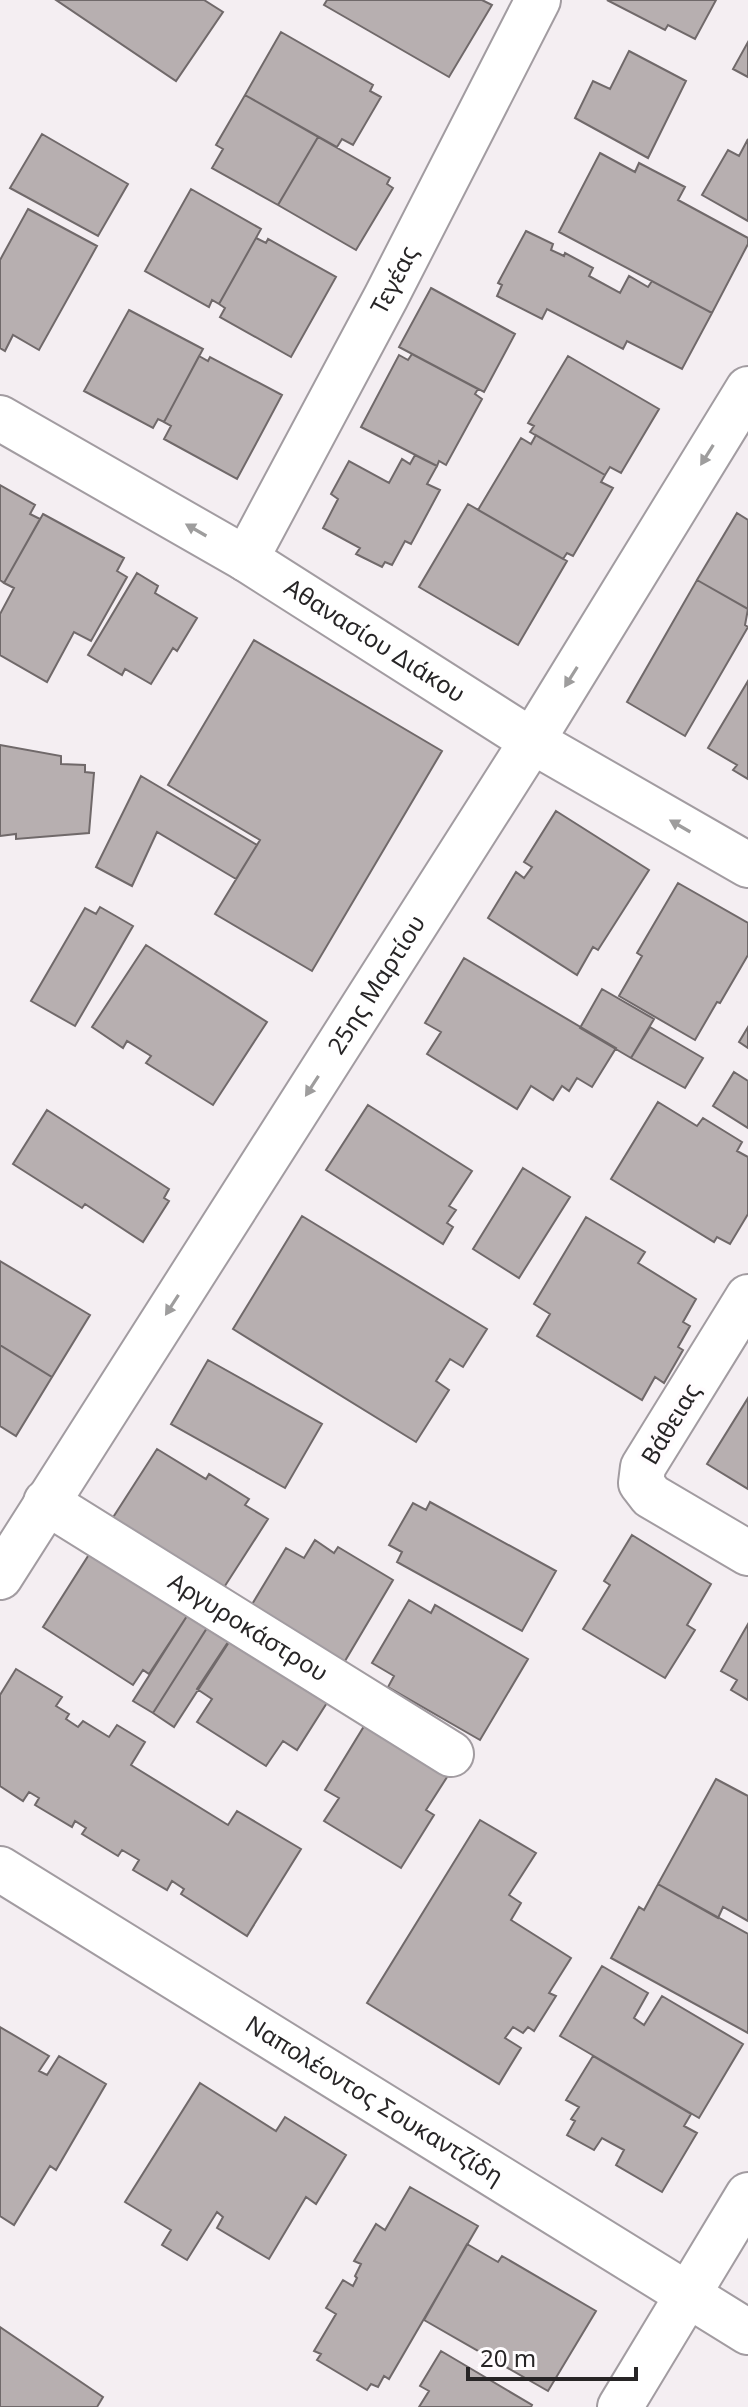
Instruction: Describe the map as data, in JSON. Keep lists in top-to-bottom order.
{
  "streets": {
    "street": [
      "Τεγέας",
      "Αθανασίου Διάκου",
      "25ης Μαρτίου",
      "Βάθειας",
      "Αργυροκάστρου",
      "Ναπολέοντος Σουκαντζίδη"
    ]
  },
  "crossings": [
    ["Τεγέας", "Αθανασίου Διάκου"],
    ["Αθανασίου Διάκου", "25ης Μαρτίου"],
    ["25ης Μαρτίου", "Αργυροκάστρου"]
  ],
  "one_way": ["Αθανασίου Διάκου", "25ης Μαρτίου"],
  "scale_bar": "20 m"
}
